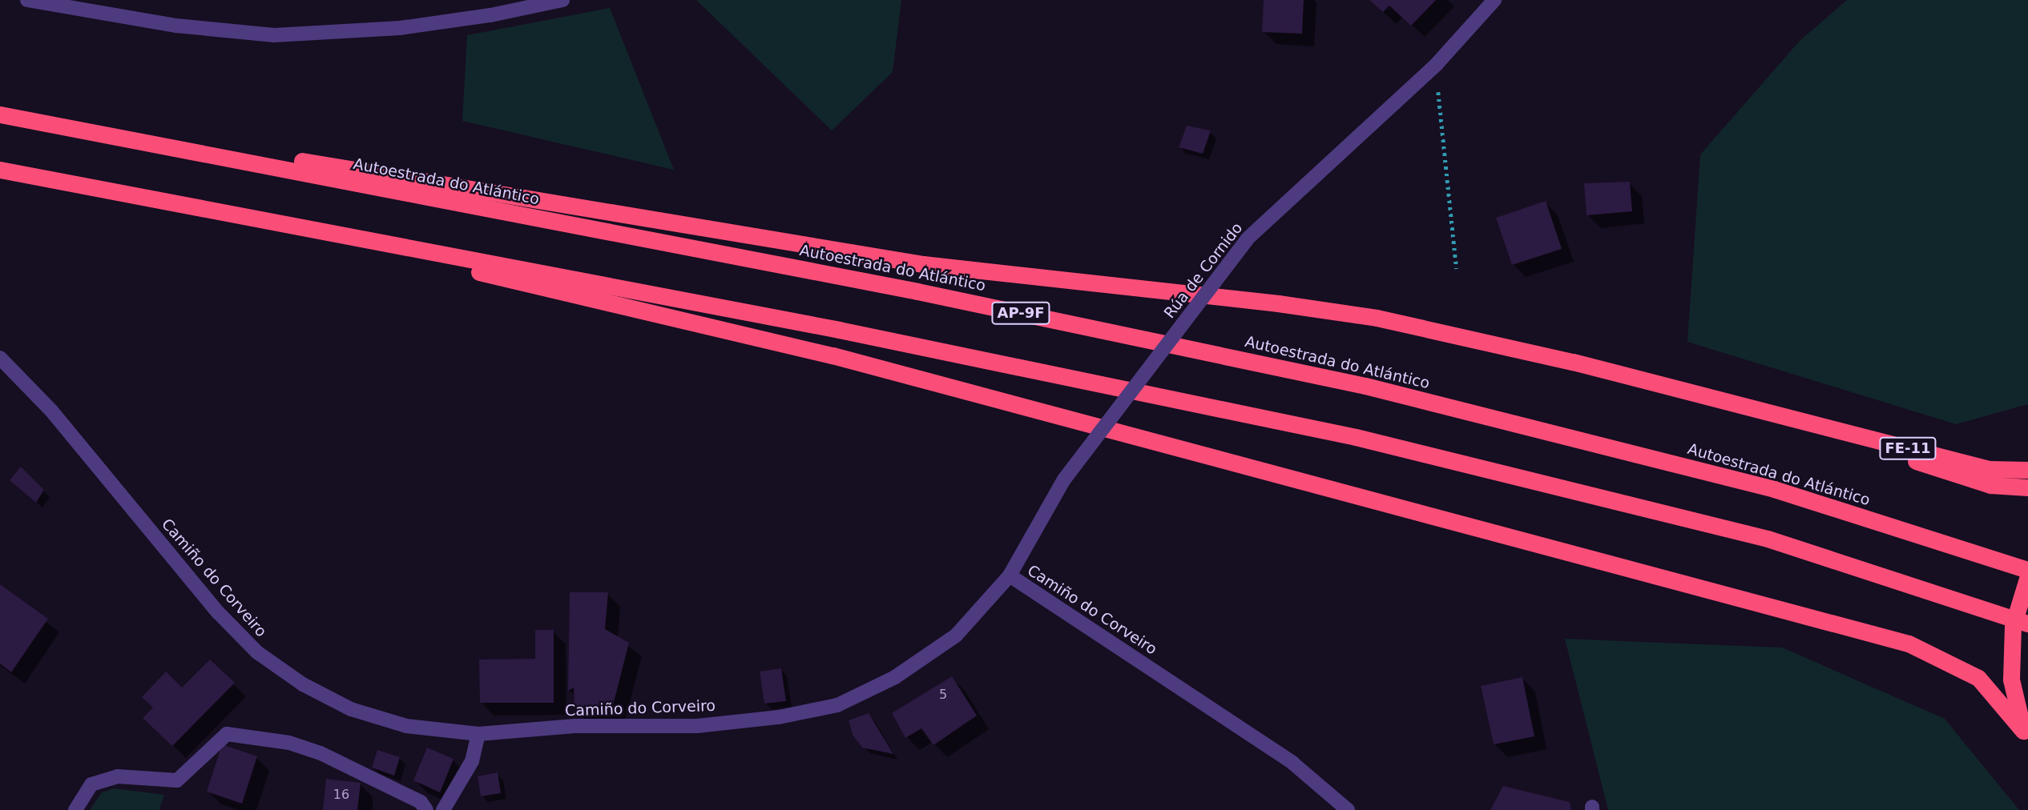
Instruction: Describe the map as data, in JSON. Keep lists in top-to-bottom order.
{
  "streets": {
    "highway": ["Autoestrada do Atlántico", "AP-9F", "FE-11"],
    "street": ["Rúa de Cornido", "Camiño do Corveiro"]
  },
  "crossings": [
    ["Rúa de Cornido", "Camiño do Corveiro"]
  ],
  "house_numbers": ["5", "16"]
}
